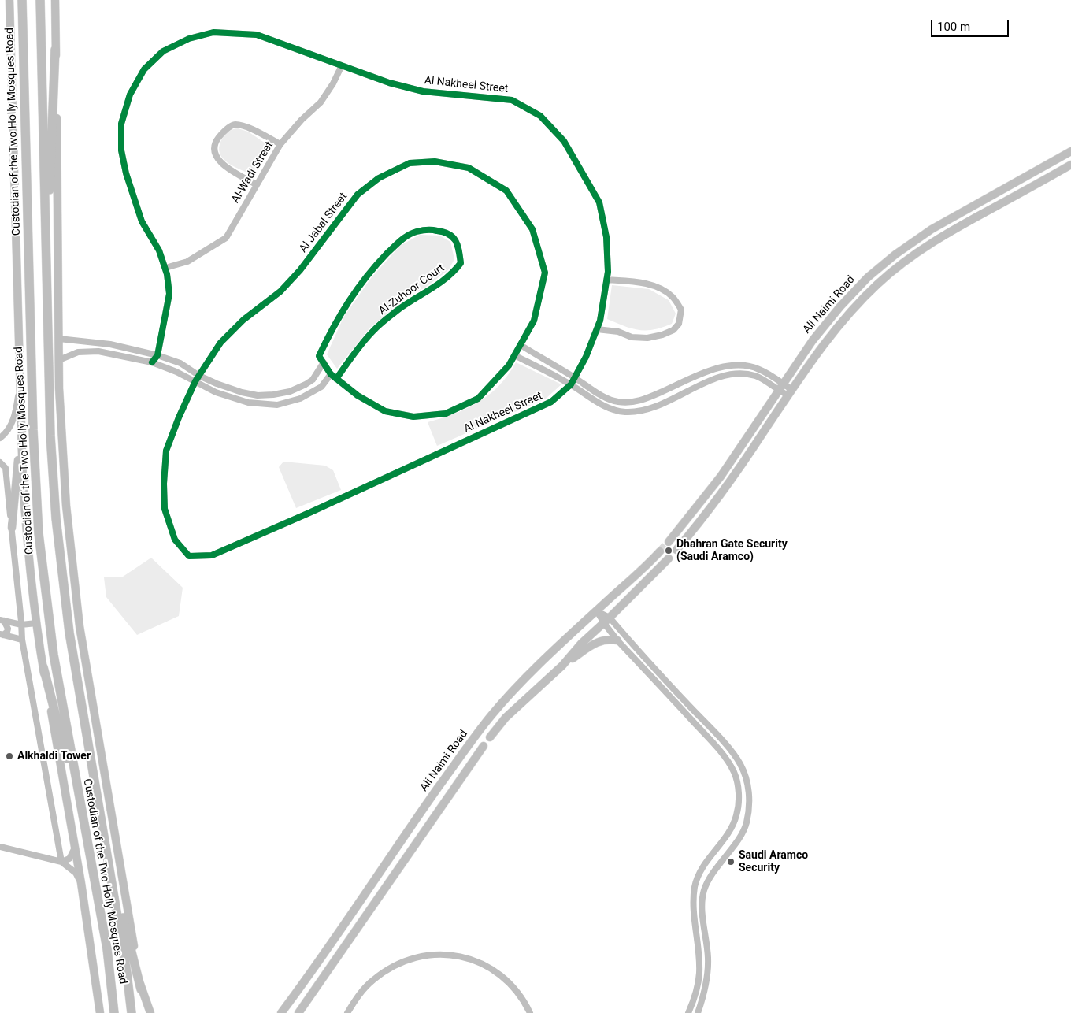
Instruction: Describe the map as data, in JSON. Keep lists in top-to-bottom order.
{
  "streets": {
    "highway": ["Custodian of the Two Holly Mosques Road"],
    "main road": ["Ali Naimi Road"],
    "street": [
      "Al Nakheel Street",
      "Al-Wadi Street",
      "Al Jabal Street",
      "Al-Zuhoor Court"
    ]
  },
  "crossings": [
    ["Al Nakheel Street", "Al-Wadi Street"],
    ["Al Nakheel Street", "Al Jabal Street"],
    ["Al Jabal Street", "Al-Zuhoor Court"]
  ],
  "places": ["Dhahran Gate Security (Saudi Aramco)", "Alkhaldi Tower", "Saudi Aramco Security"],
  "scale_bar": "100 m"
}
